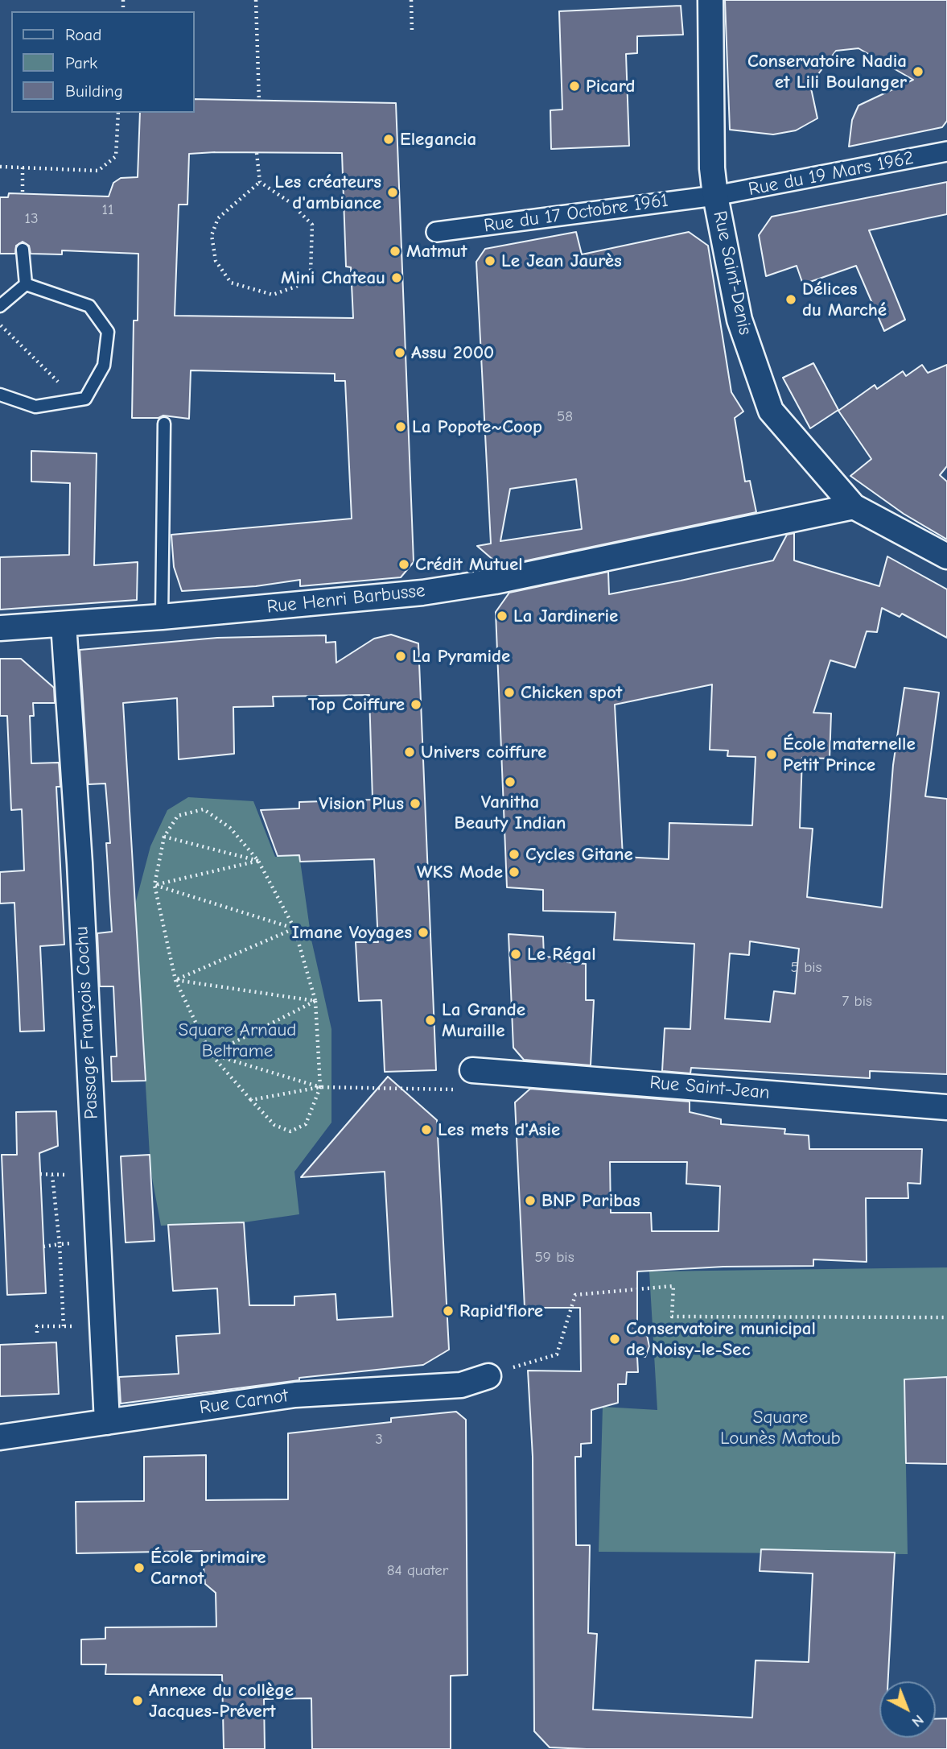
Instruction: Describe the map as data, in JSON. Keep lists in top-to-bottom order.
{
  "streets": {
    "street": [
      "Rue du 19 Mars 1962",
      "Rue du 17 Octobre 1961",
      "Rue Saint-Denis",
      "Rue Henri Barbusse",
      "Passage François Cochu",
      "Rue Saint-Jean",
      "Rue Carnot"
    ]
  },
  "crossings": [
    ["Rue du 19 Mars 1962", "Rue du 17 Octobre 1961"],
    ["Rue du 19 Mars 1962", "Rue Saint-Denis"],
    ["Rue du 17 Octobre 1961", "Rue Saint-Denis"],
    ["Rue Saint-Denis", "Rue Henri Barbusse"],
    ["Rue Henri Barbusse", "Passage François Cochu"],
    ["Passage François Cochu", "Rue Carnot"]
  ],
  "parks": ["Square Arnaud Beltrame", "Square Lounès Matoub"],
  "places": [
    "Conservatoire Nadia et Lili Boulanger",
    "Picard",
    "Elegancia",
    "Les créateurs d'ambiance",
    "Matmut",
    "Le Jean Jaurès",
    "Mini Chateau",
    "Délices du Marché",
    "Assu 2000",
    "La Popote~Coop",
    "Crédit Mutuel",
    "La Jardinerie",
    "La Pyramide",
    "Chicken spot",
    "Top Coiffure",
    "Univers coiffure",
    "École maternelle Petit Prince",
    "Vanitha Beauty Indian",
    "Vision Plus",
    "Cycles Gitane",
    "WKS Mode",
    "Imane Voyages",
    "Le Régal",
    "La Grande Muraille",
    "Les mets d'Asie",
    "BNP Paribas",
    "Rapid'flore",
    "Conservatoire municipal de Noisy-le-Sec",
    "École primaire Carnot",
    "Annexe du collège Jacques-Prévert"
  ],
  "house_numbers": [
    "11",
    "13",
    "58",
    "5 bis",
    "7 bis",
    "59 bis",
    "3",
    "84 quater"
  ],
  "legend": ["Road", "Park", "Building"],
  "north": "bottom right"
}
